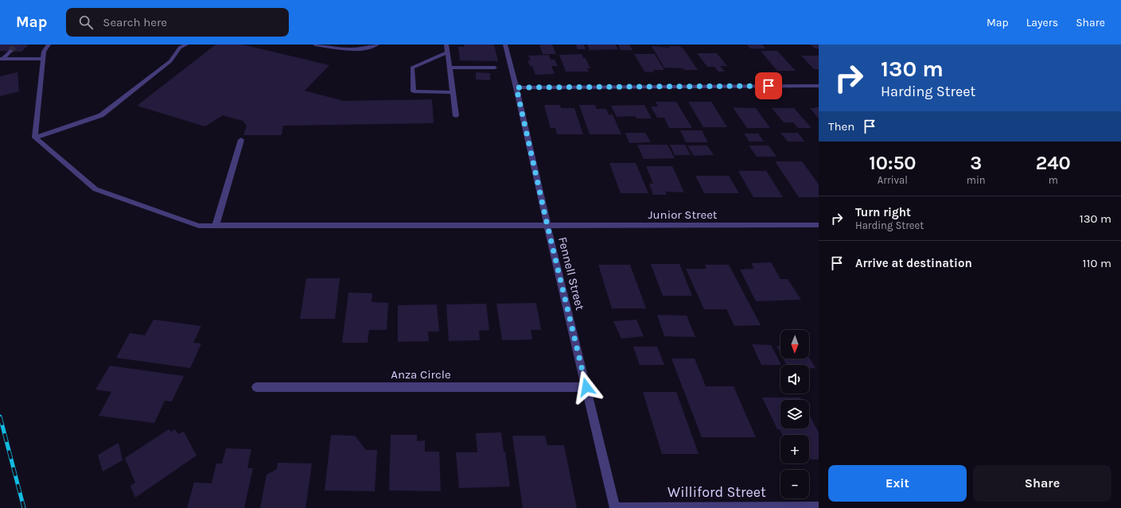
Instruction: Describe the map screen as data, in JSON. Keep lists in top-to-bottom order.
{
  "streets": {
    "street": [
      "Junior Street",
      "Fennell Street",
      "Anza Circle",
      "Williford Street"
    ]
  },
  "crossings": [
    ["Junior Street", "Fennell Street"],
    ["Fennell Street", "Anza Circle"],
    ["Fennell Street", "Williford Street"]
  ],
  "north": "bottom",
  "page": {
    "header": "Map",
    "search": "Search here",
    "nav": ["Map", "Layers", "Share"],
    "turn": ["130 m", "Harding Street"],
    "then": "Then",
    "eta": [
      "10:50",
      "Arrival",
      "3",
      "min",
      "240",
      "m"
    ],
    "list": [
      {
        "name": "Turn right",
        "note": "Harding Street",
        "value": "130 m"
      },
      {
        "name": "Arrive at destination",
        "value": "110 m"
      }
    ],
    "map_buttons": ["+", "−"],
    "buttons": ["Exit", "Share"]
  }
}
